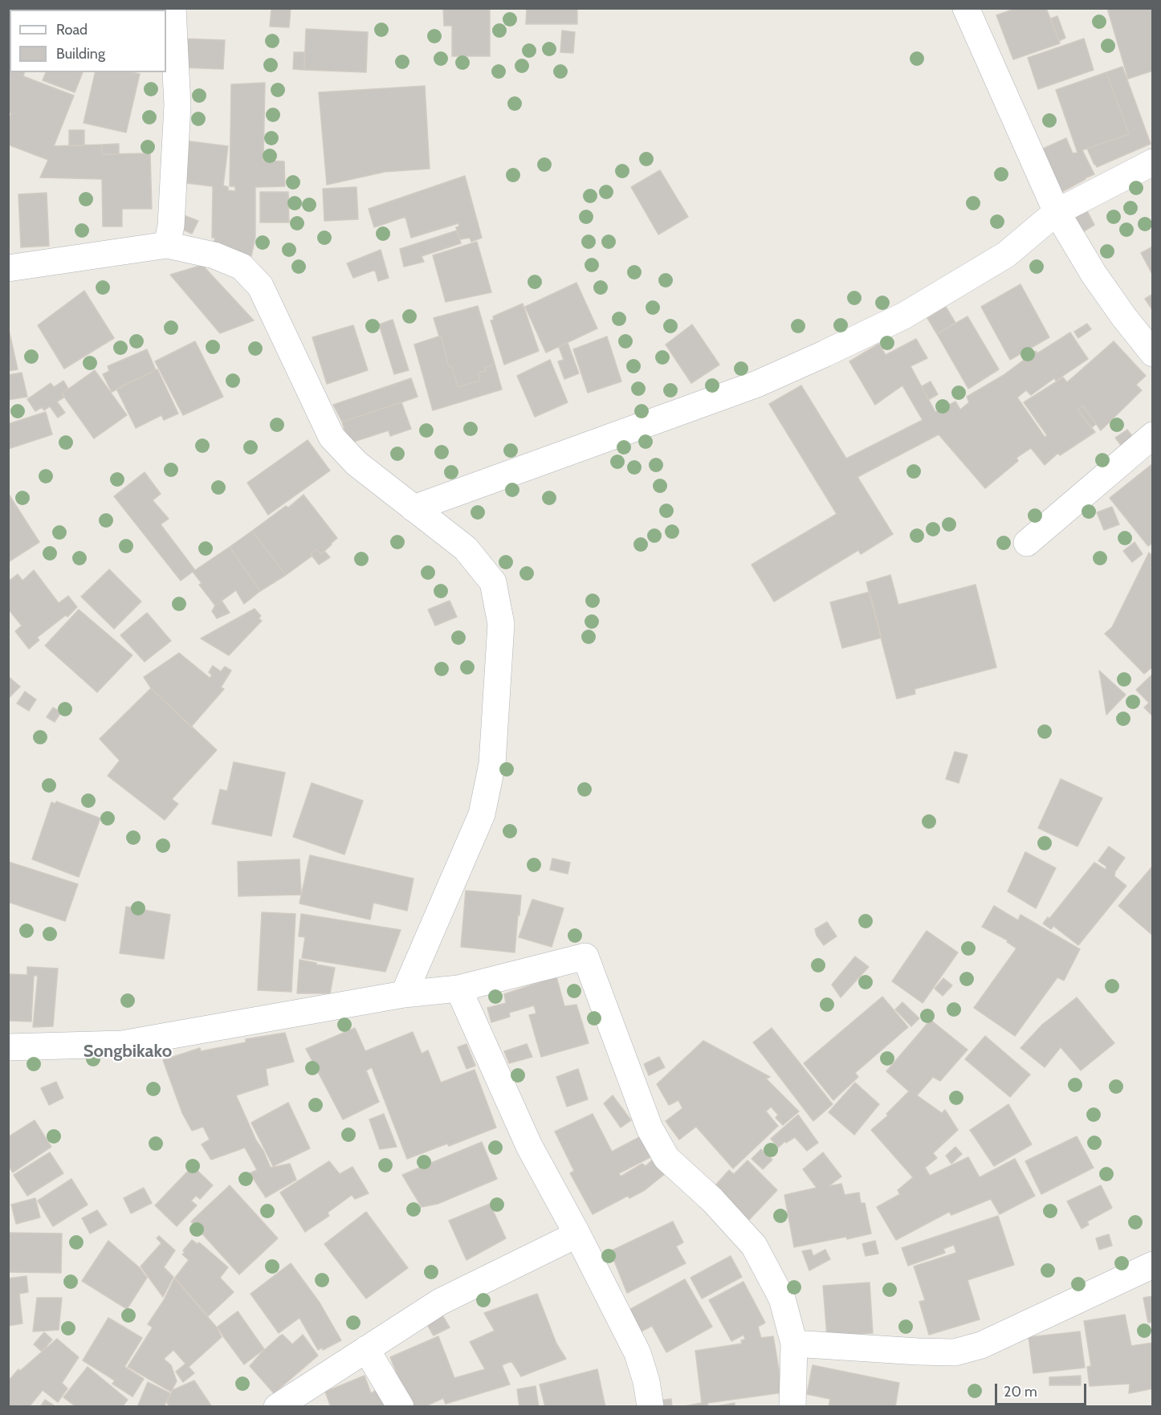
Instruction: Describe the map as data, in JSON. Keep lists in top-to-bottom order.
{
  "districts": ["Songbikako"],
  "legend": ["Road", "Building"],
  "scale_bar": "20 m"
}
